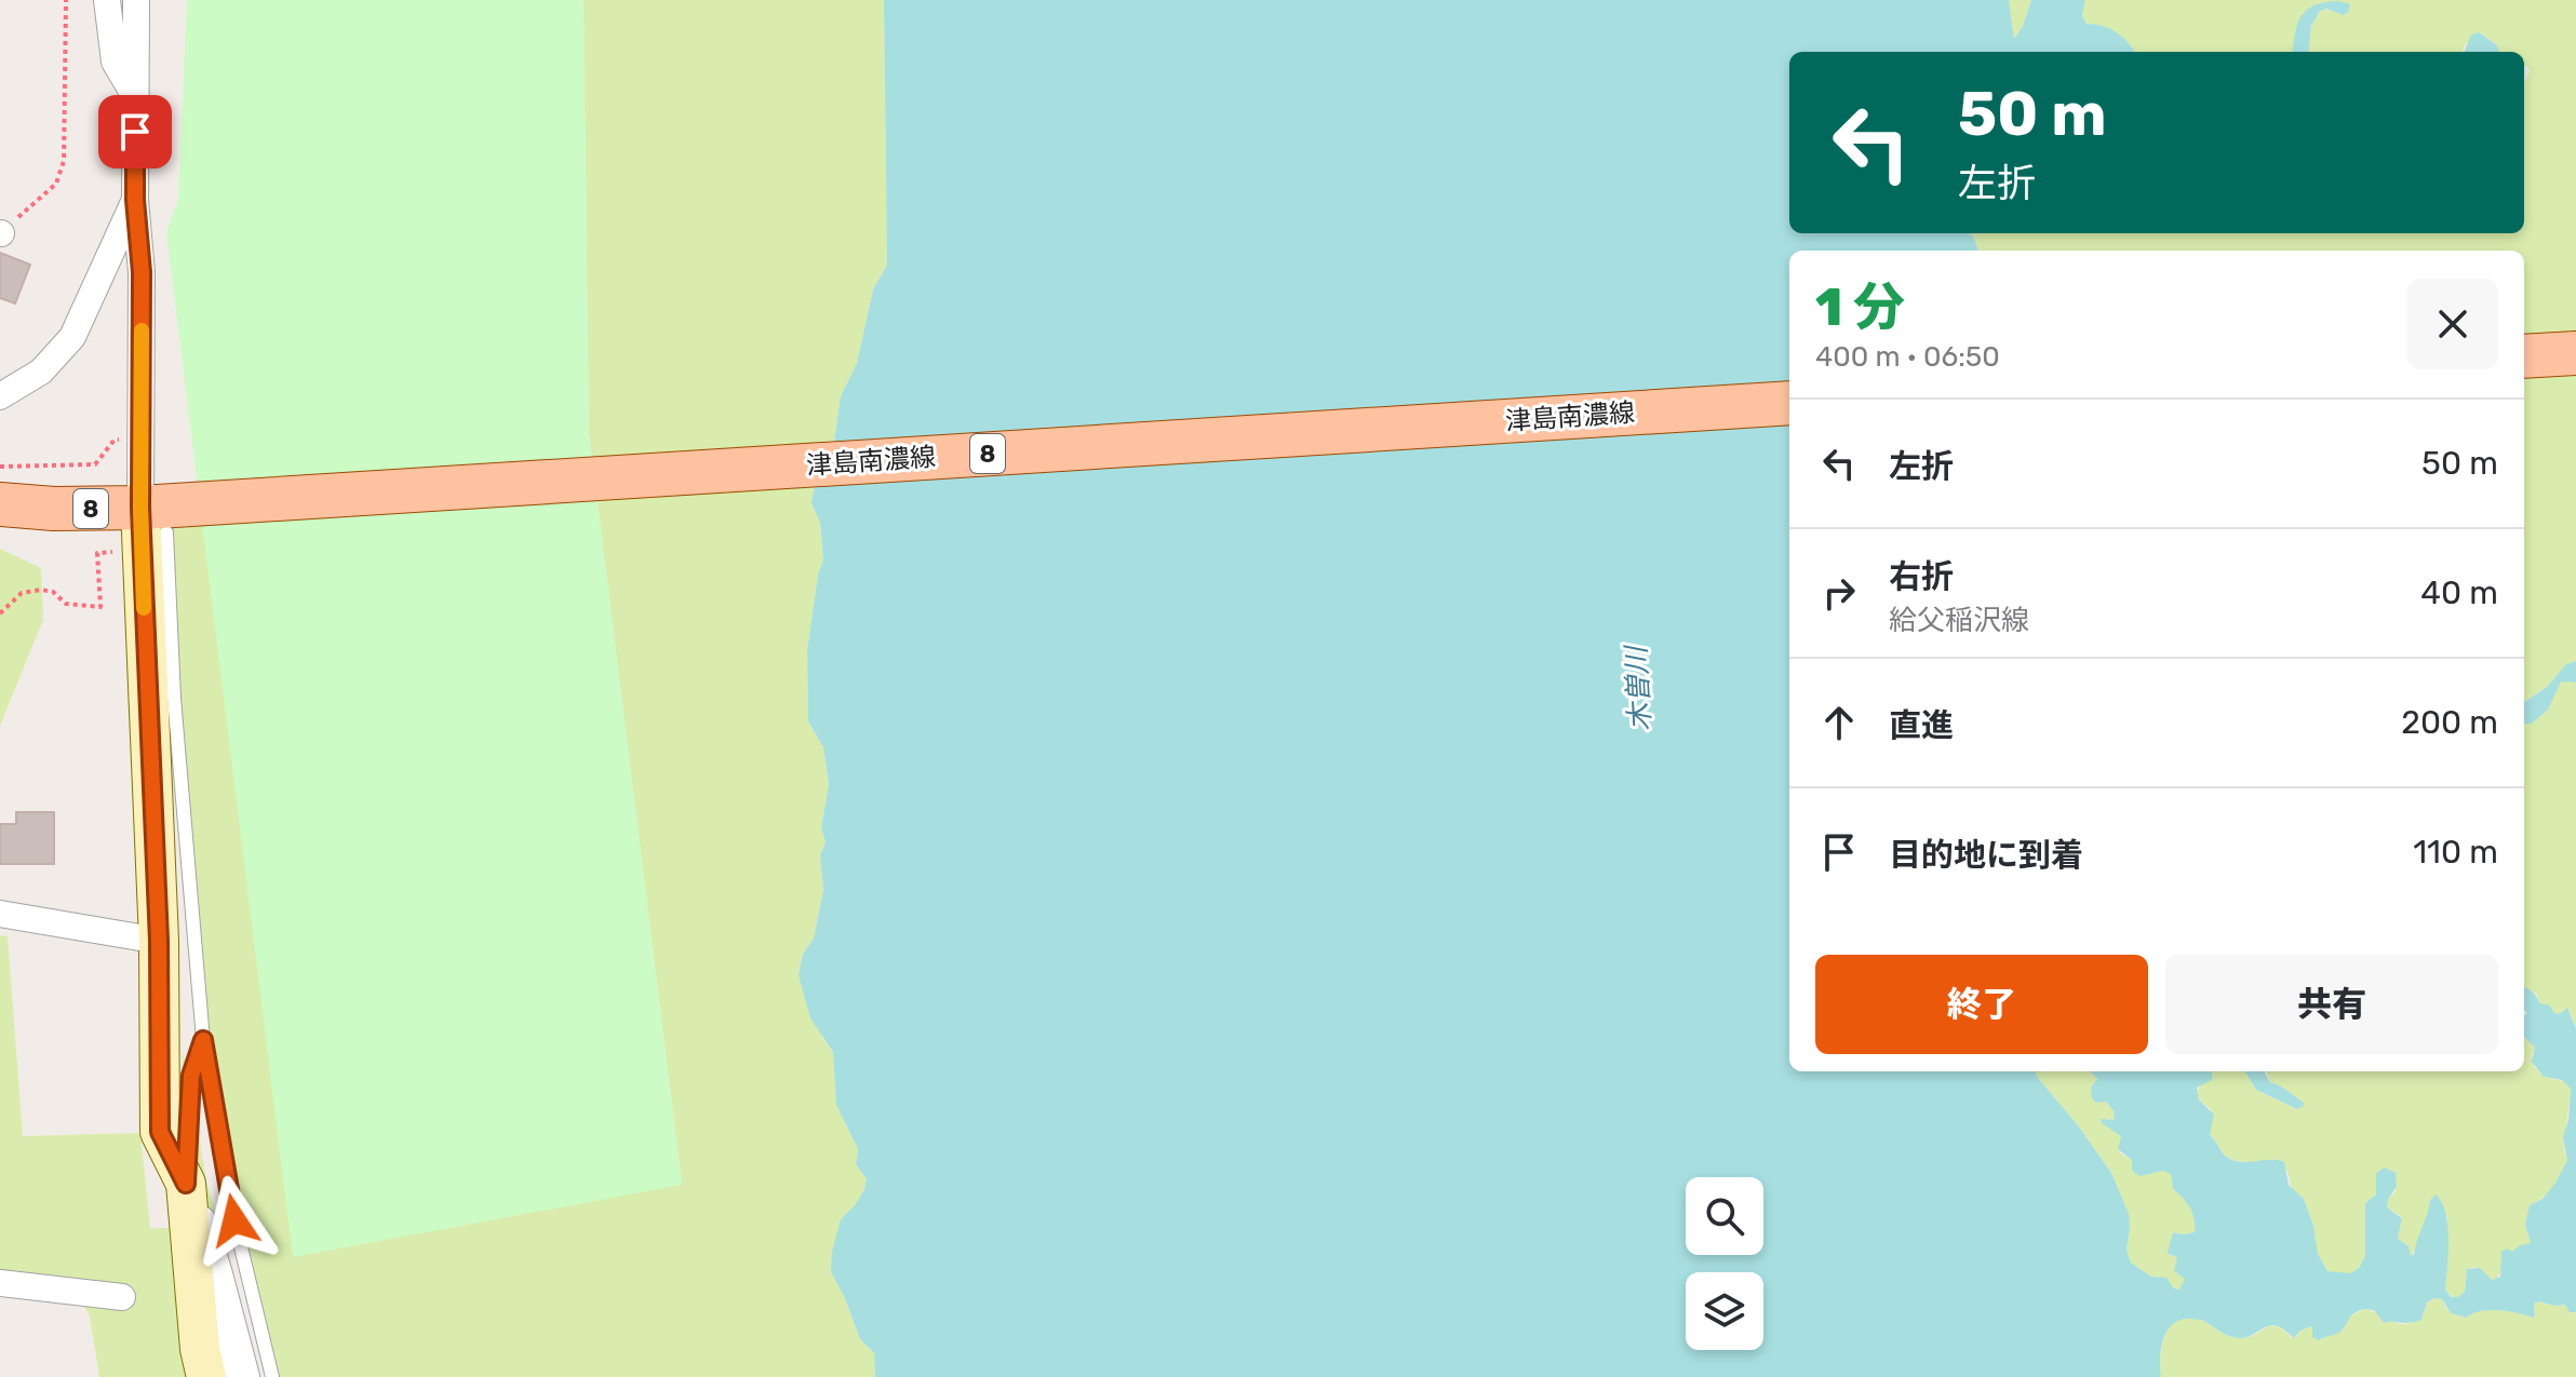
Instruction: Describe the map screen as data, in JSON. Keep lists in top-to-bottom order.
{
  "streets": {
    "main road": ["津島南濃線", "8"]
  },
  "water": ["木曽川"],
  "page": {
    "turn": ["50 m", "左折"],
    "heading": ["1 分", "400 m · 06:50"],
    "list": [
      {
        "name": "左折",
        "value": "50 m"
      },
      {
        "name": "右折",
        "note": "給父稲沢線",
        "value": "40 m"
      },
      {
        "name": "直進",
        "value": "200 m"
      },
      {
        "name": "目的地に到着",
        "value": "110 m"
      }
    ],
    "buttons": ["終了", "共有"]
  }
}
